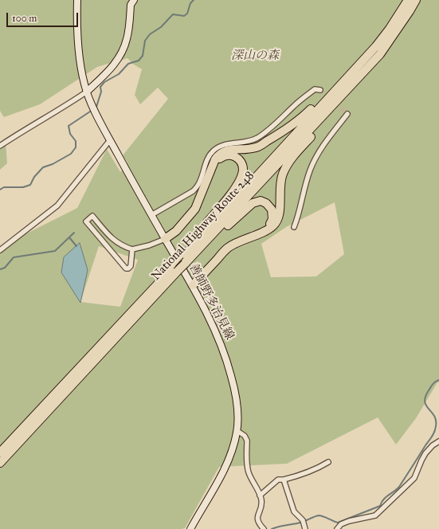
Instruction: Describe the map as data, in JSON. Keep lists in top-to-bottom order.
{
  "streets": {
    "highway": ["National Highway Route 248"],
    "main road": ["善師野多治見線"]
  },
  "parks": ["深山の森"],
  "scale_bar": "100 m"
}
